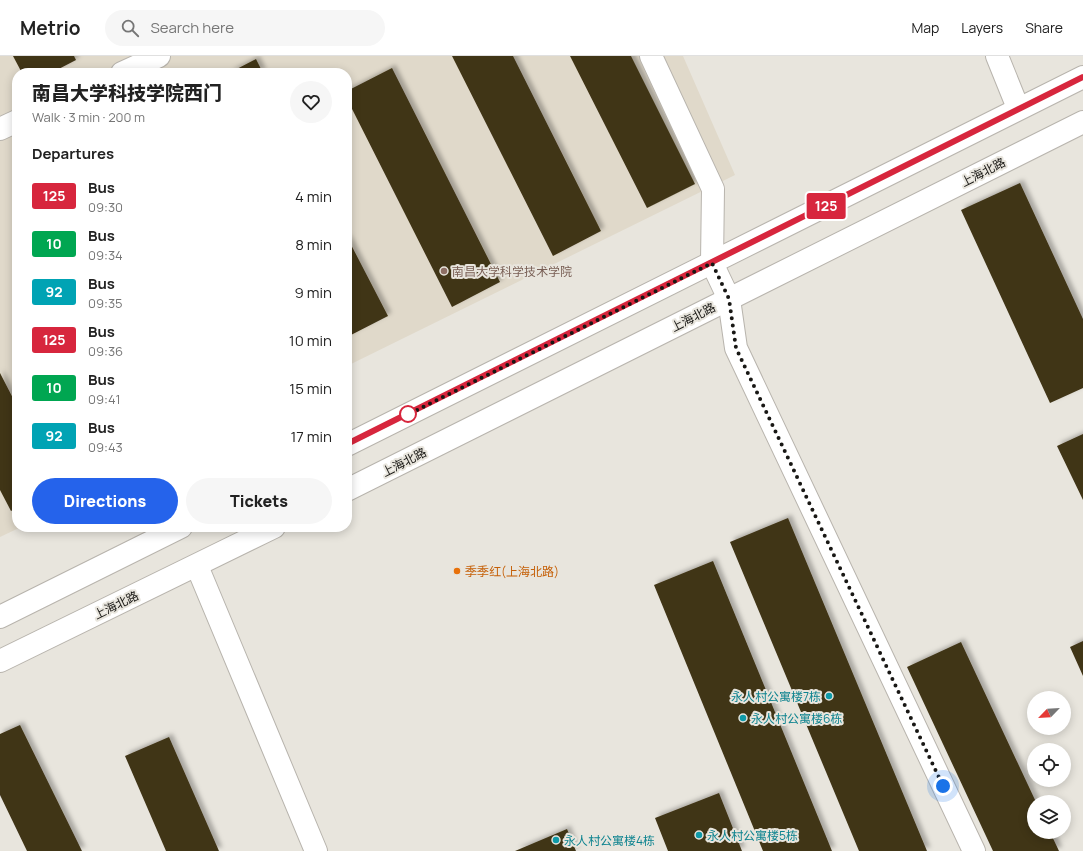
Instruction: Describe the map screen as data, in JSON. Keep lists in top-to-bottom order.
{
  "streets": {
    "main road": ["上海北路"]
  },
  "places": [
    "南昌大学科学技术学院",
    "季季红(上海北路)",
    "永人村公寓楼7栋",
    "永人村公寓楼6栋",
    "永人村公寓楼5栋",
    "永人村公寓楼4栋"
  ],
  "lines": ["bus line 125"],
  "north": "bottom left",
  "page": {
    "header": "Metrio",
    "search": "Search here",
    "nav": ["Map", "Layers", "Share"],
    "on_map": "125",
    "heading": [
      ["南昌大学科技学院西门", "Walk · 3 min · 200 m"],
      "Departures"
    ],
    "list": [
      {
        "mark": "125",
        "name": "Bus",
        "note": "09:30",
        "value": "4 min"
      },
      {
        "mark": "10",
        "name": "Bus",
        "note": "09:34",
        "value": "8 min"
      },
      {
        "mark": "92",
        "name": "Bus",
        "note": "09:35",
        "value": "9 min"
      },
      {
        "mark": "125",
        "name": "Bus",
        "note": "09:36",
        "value": "10 min"
      },
      {
        "mark": "10",
        "name": "Bus",
        "note": "09:41",
        "value": "15 min"
      },
      {
        "mark": "92",
        "name": "Bus",
        "note": "09:43",
        "value": "17 min"
      }
    ],
    "buttons": ["Directions", "Tickets"]
  }
}
